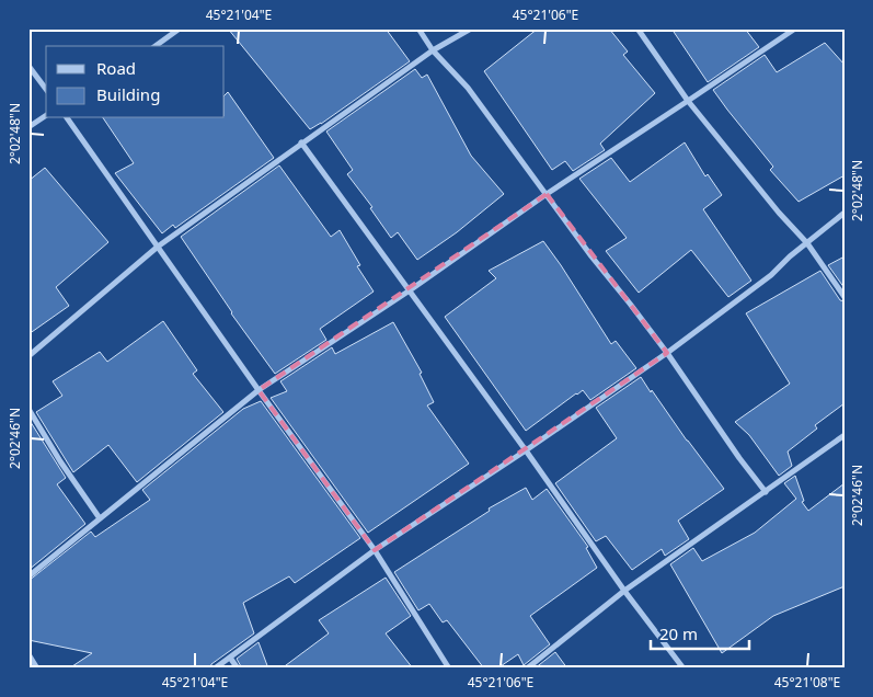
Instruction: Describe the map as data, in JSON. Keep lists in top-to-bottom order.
{
  "legend": ["Road", "Building"],
  "scale_bar": "20 m",
  "coordinates": [
    "45°21'04\"E",
    "45°21'06\"E",
    "2°02'48\"N",
    "2°02'46\"N",
    "45°21'08\"E"
  ]
}
